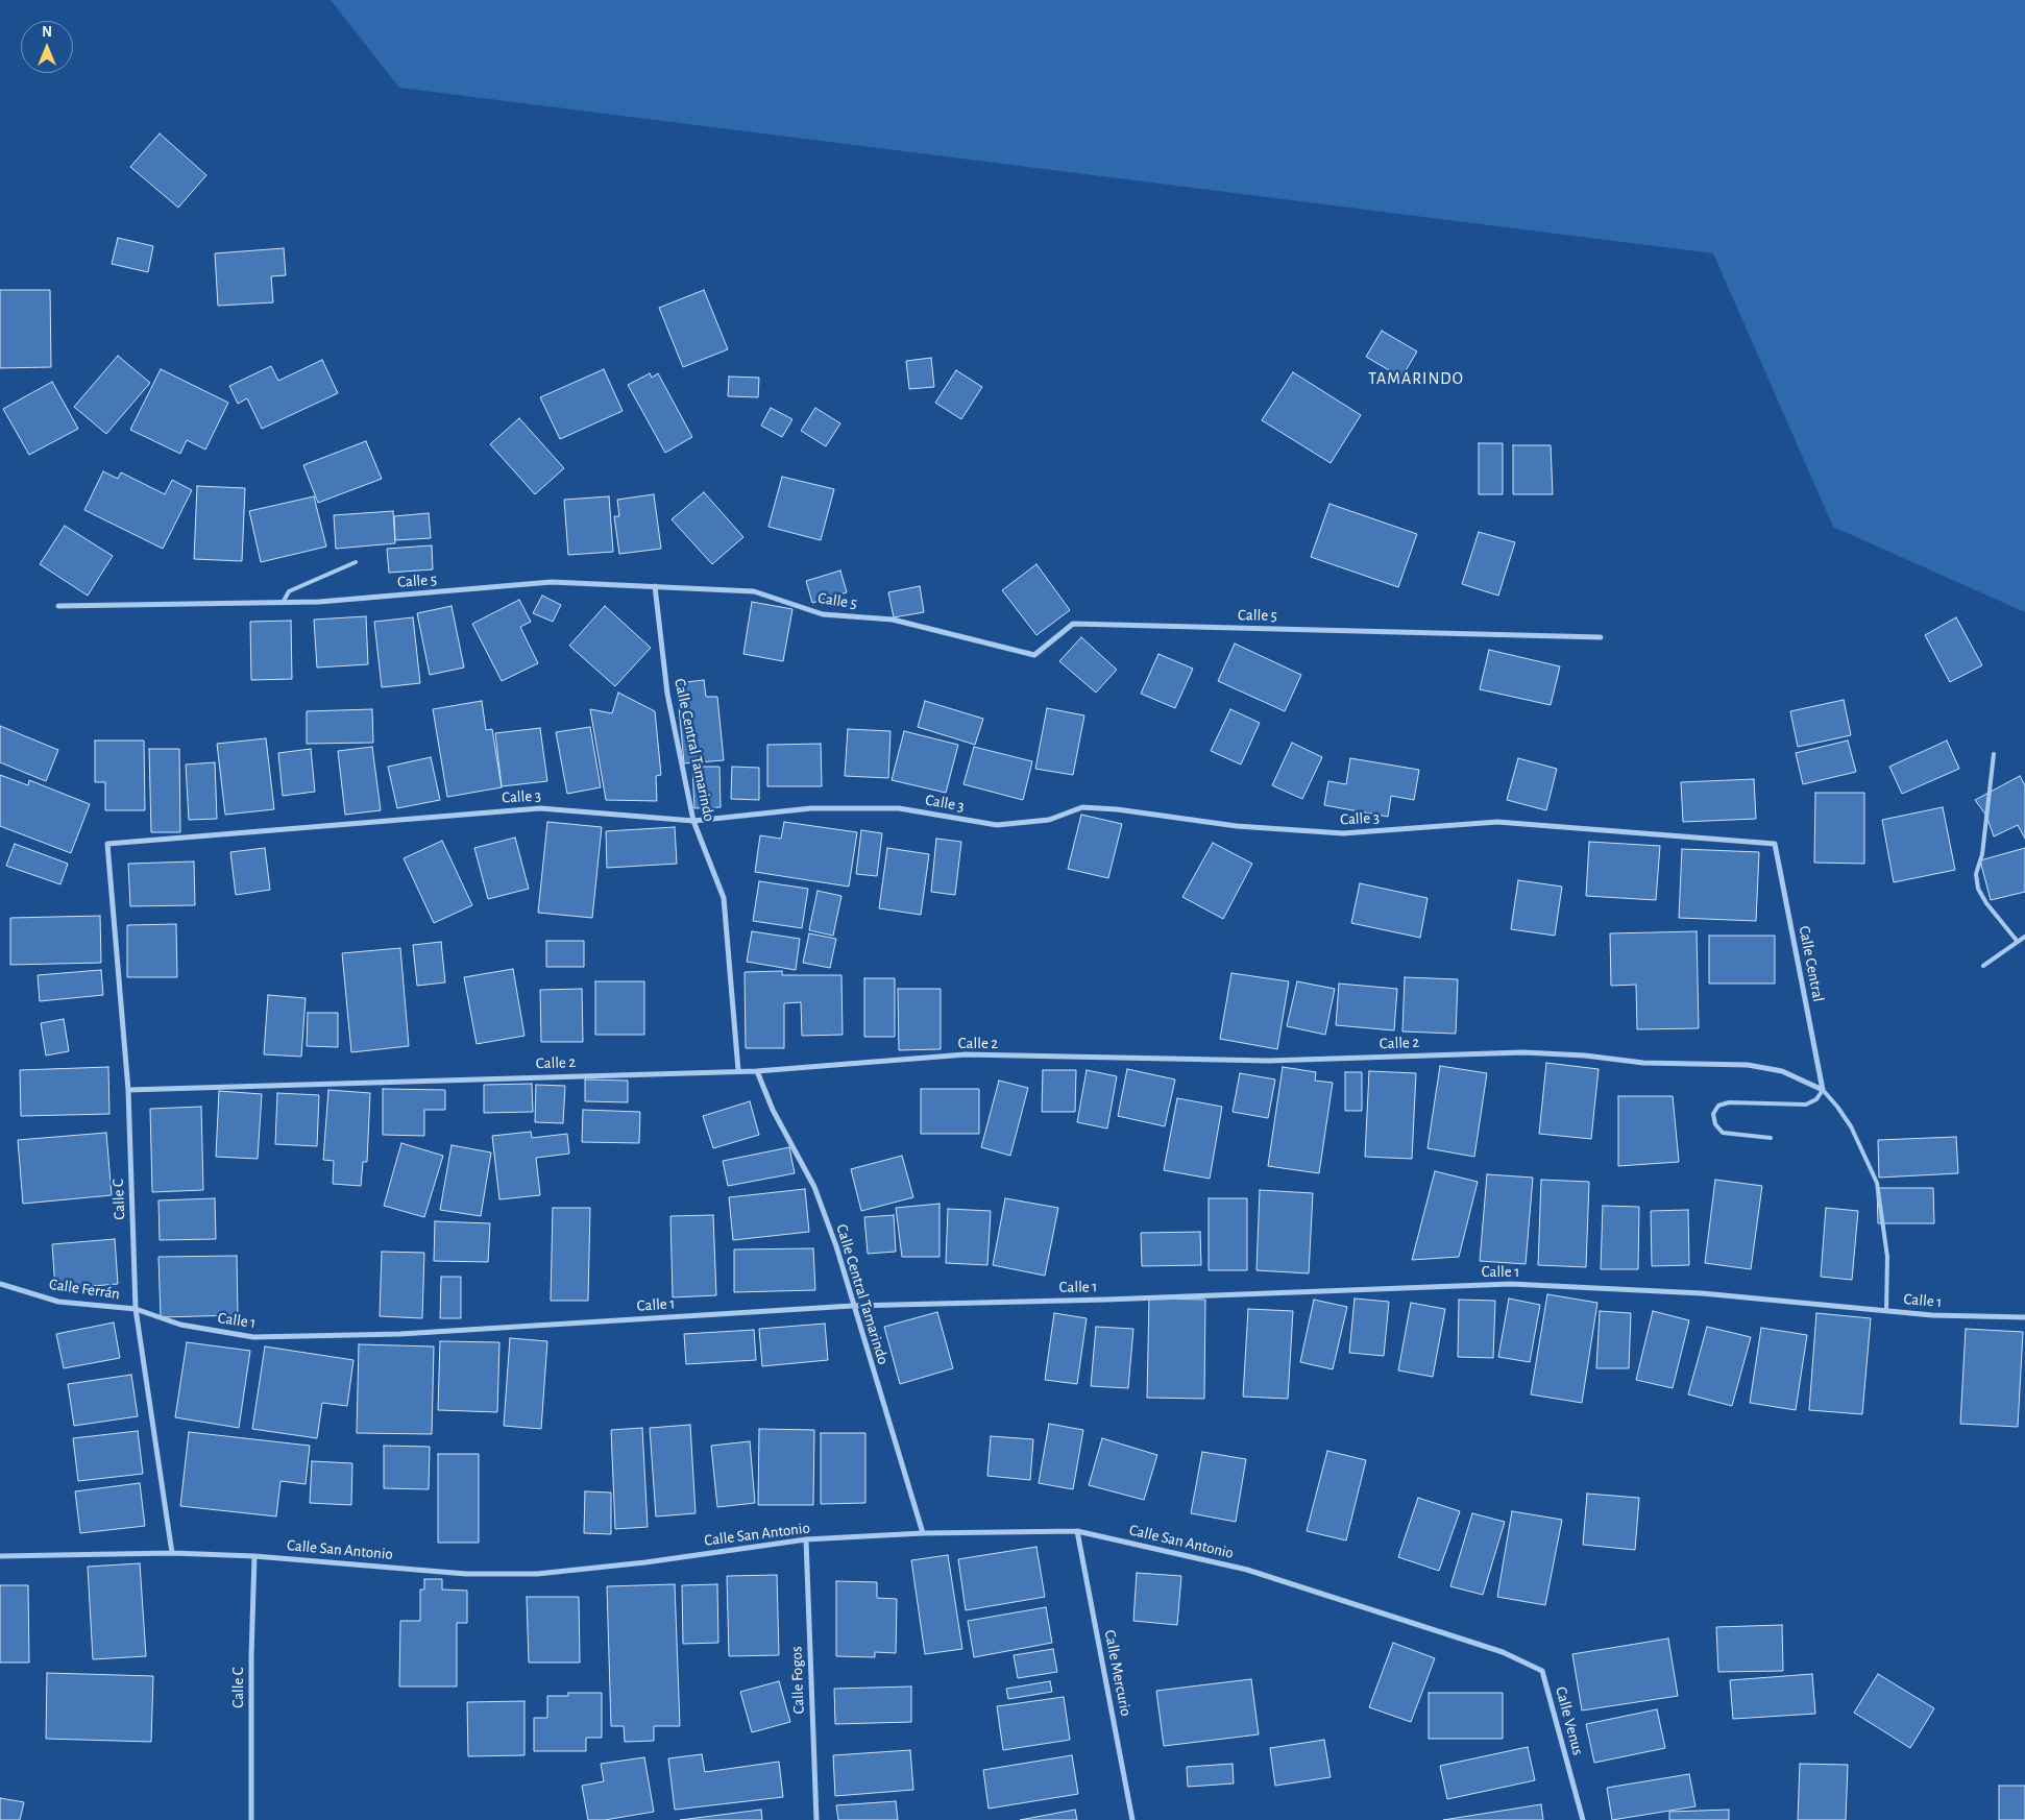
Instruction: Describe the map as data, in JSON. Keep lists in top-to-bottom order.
{
  "streets": {
    "street": [
      "Calle 5",
      "Calle Central Tamarindo",
      "Calle 3",
      "Calle Central",
      "Calle 2",
      "Calle C",
      "Calle 1",
      "Calle Ferrán",
      "Calle San Antonio",
      "Calle Mercurio",
      "Calle Fogos",
      "Calle Venus"
    ]
  },
  "crossings": [
    ["Calle 5", "Calle Central Tamarindo"],
    ["Calle Central Tamarindo", "Calle 3"],
    ["Calle Central Tamarindo", "Calle 2"],
    ["Calle Central Tamarindo", "Calle 1"],
    ["Calle Central Tamarindo", "Calle San Antonio"],
    ["Calle 3", "Calle Central"],
    ["Calle 3", "Calle C"],
    ["Calle Central", "Calle 2"],
    ["Calle 2", "Calle C"],
    ["Calle C", "Calle 1"],
    ["Calle C", "Calle Ferrán"],
    ["Calle C", "Calle San Antonio"],
    ["Calle 1", "Calle Ferrán"],
    ["Calle San Antonio", "Calle Mercurio"],
    ["Calle San Antonio", "Calle Fogos"],
    ["Calle San Antonio", "Calle Venus"]
  ],
  "districts": ["TAMARINDO"],
  "north": "top"
}
